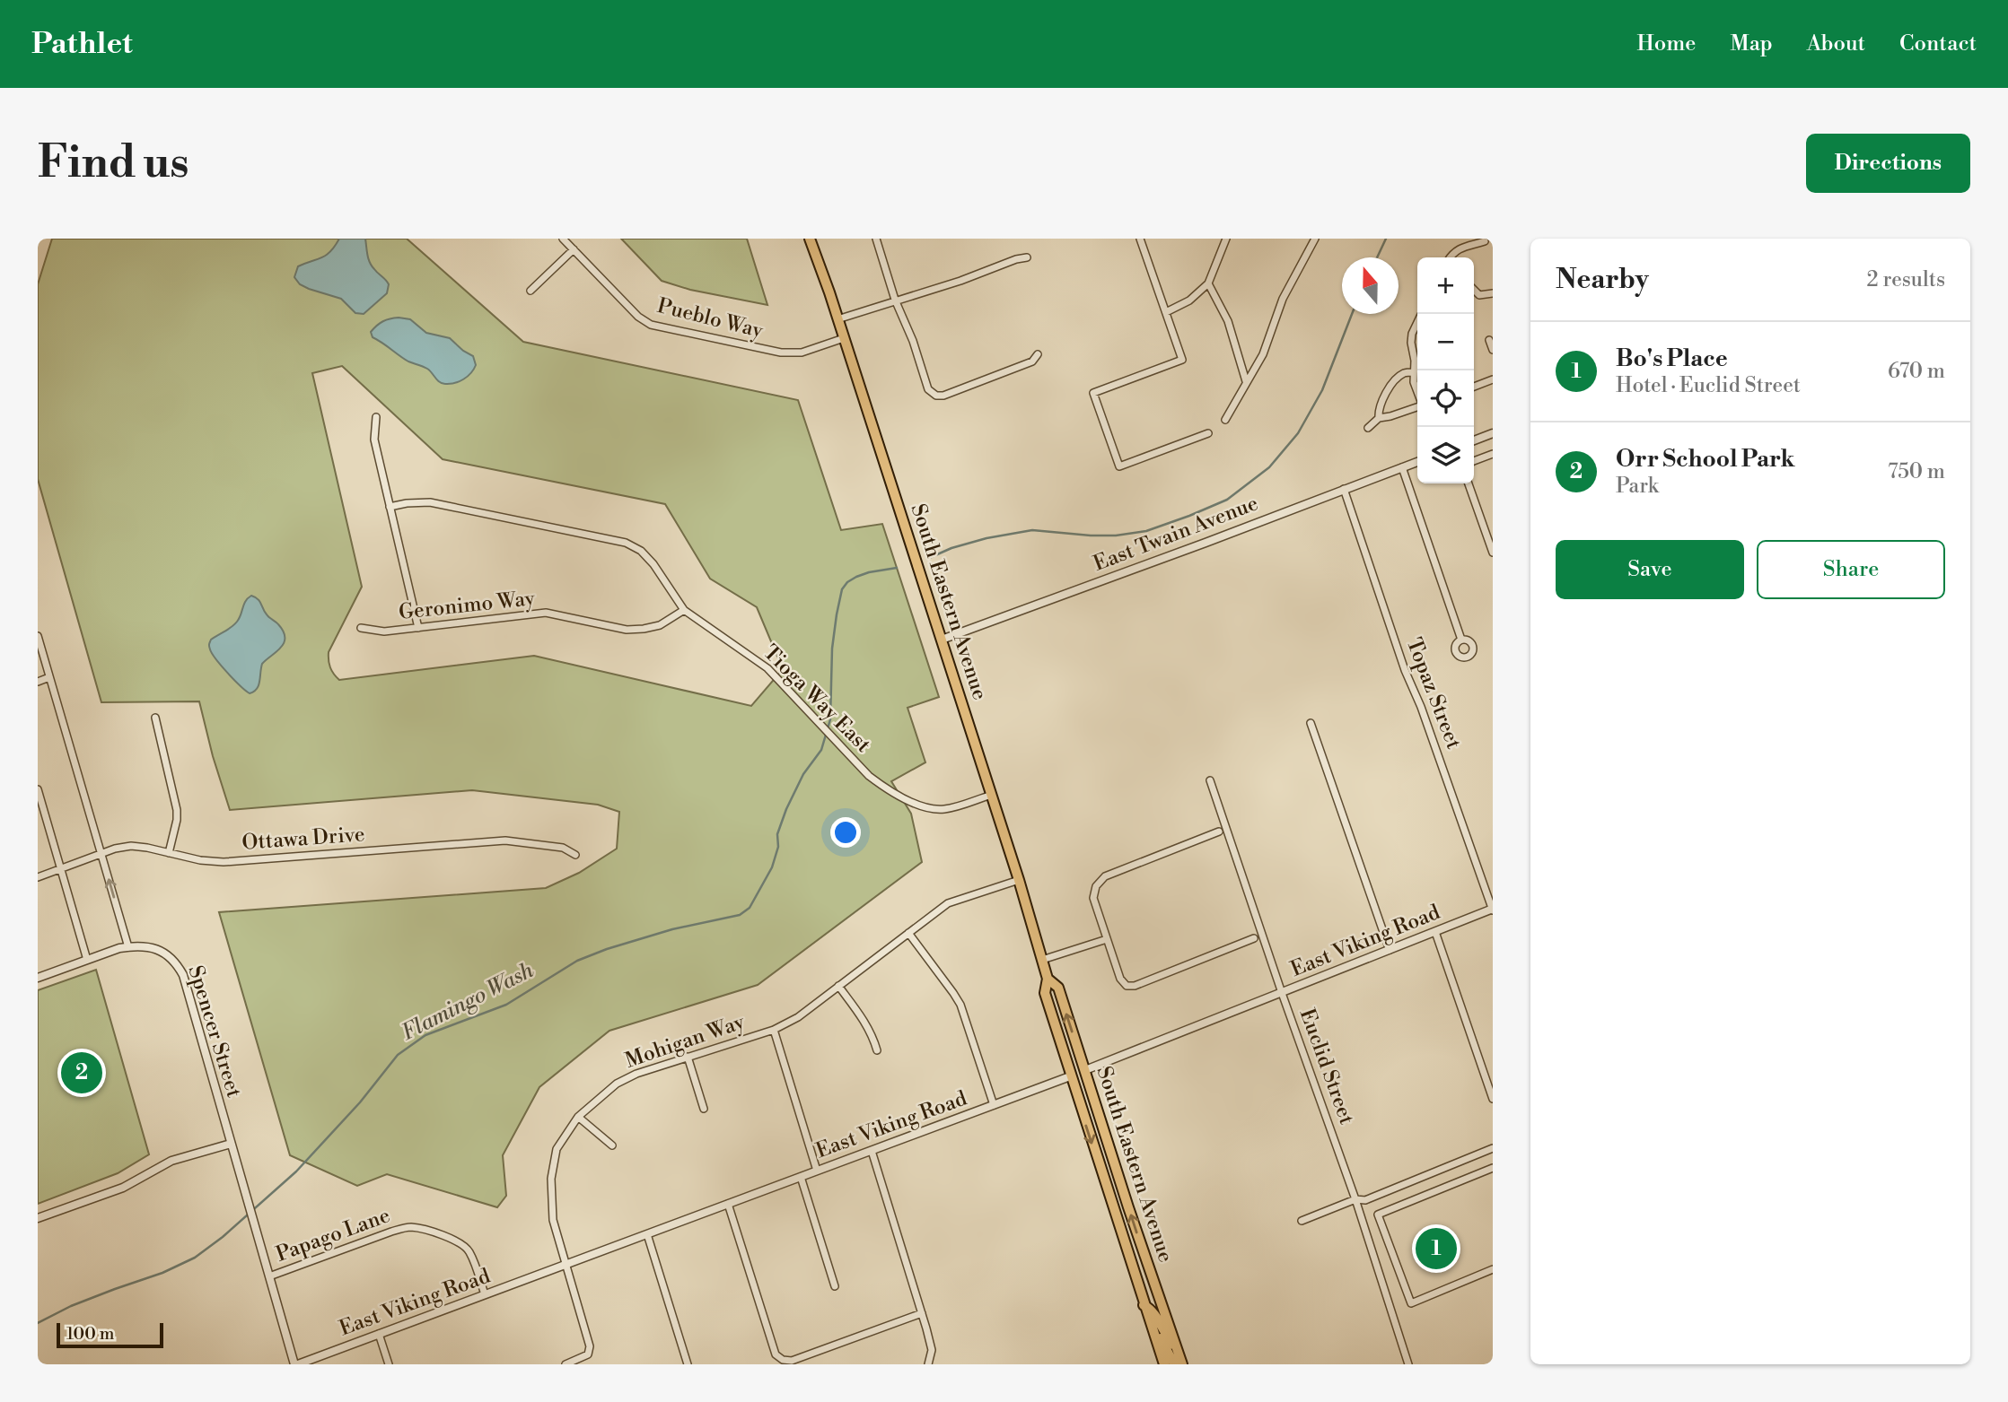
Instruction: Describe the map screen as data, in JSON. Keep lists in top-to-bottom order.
{
  "streets": {
    "main road": ["South Eastern Avenue"],
    "street": [
      "Pueblo Way",
      "East Twain Avenue",
      "Geronimo Way",
      "Topaz Street",
      "Tioga Way East",
      "Ottawa Drive",
      "East Viking Road",
      "Spencer Street",
      "Mohigan Way",
      "Euclid Street",
      "Papago Lane"
    ]
  },
  "crossings": [
    ["Pueblo Way", "South Eastern Avenue"],
    ["East Twain Avenue", "South Eastern Avenue"],
    ["East Twain Avenue", "Topaz Street"],
    ["South Eastern Avenue", "Tioga Way East"],
    ["South Eastern Avenue", "East Viking Road"],
    ["South Eastern Avenue", "Mohigan Way"],
    ["Geronimo Way", "Tioga Way East"],
    ["Topaz Street", "East Viking Road"],
    ["East Viking Road", "Spencer Street"],
    ["East Viking Road", "Mohigan Way"],
    ["East Viking Road", "Euclid Street"],
    ["East Viking Road", "Papago Lane"],
    ["Spencer Street", "Papago Lane"]
  ],
  "water": ["Flamingo Wash"],
  "scale_bar": "100 m",
  "north": "top",
  "page": {
    "header": "Pathlet",
    "nav": [
      "Home",
      "Map",
      "About",
      "Contact"
    ],
    "buttons": [
      "Directions",
      ["Save", "Share"]
    ],
    "title": "Find us",
    "heading": ["Nearby", "2 results"],
    "map_buttons": ["+", "−"],
    "list": [
      {
        "mark": "1",
        "name": "Bo's Place",
        "note": "Hotel · Euclid Street",
        "value": "670 m"
      },
      {
        "mark": "2",
        "name": "Orr School Park",
        "note": "Park",
        "value": "750 m"
      }
    ],
    "pins": ["2", "1"],
    "scale": "100 m"
  }
}
